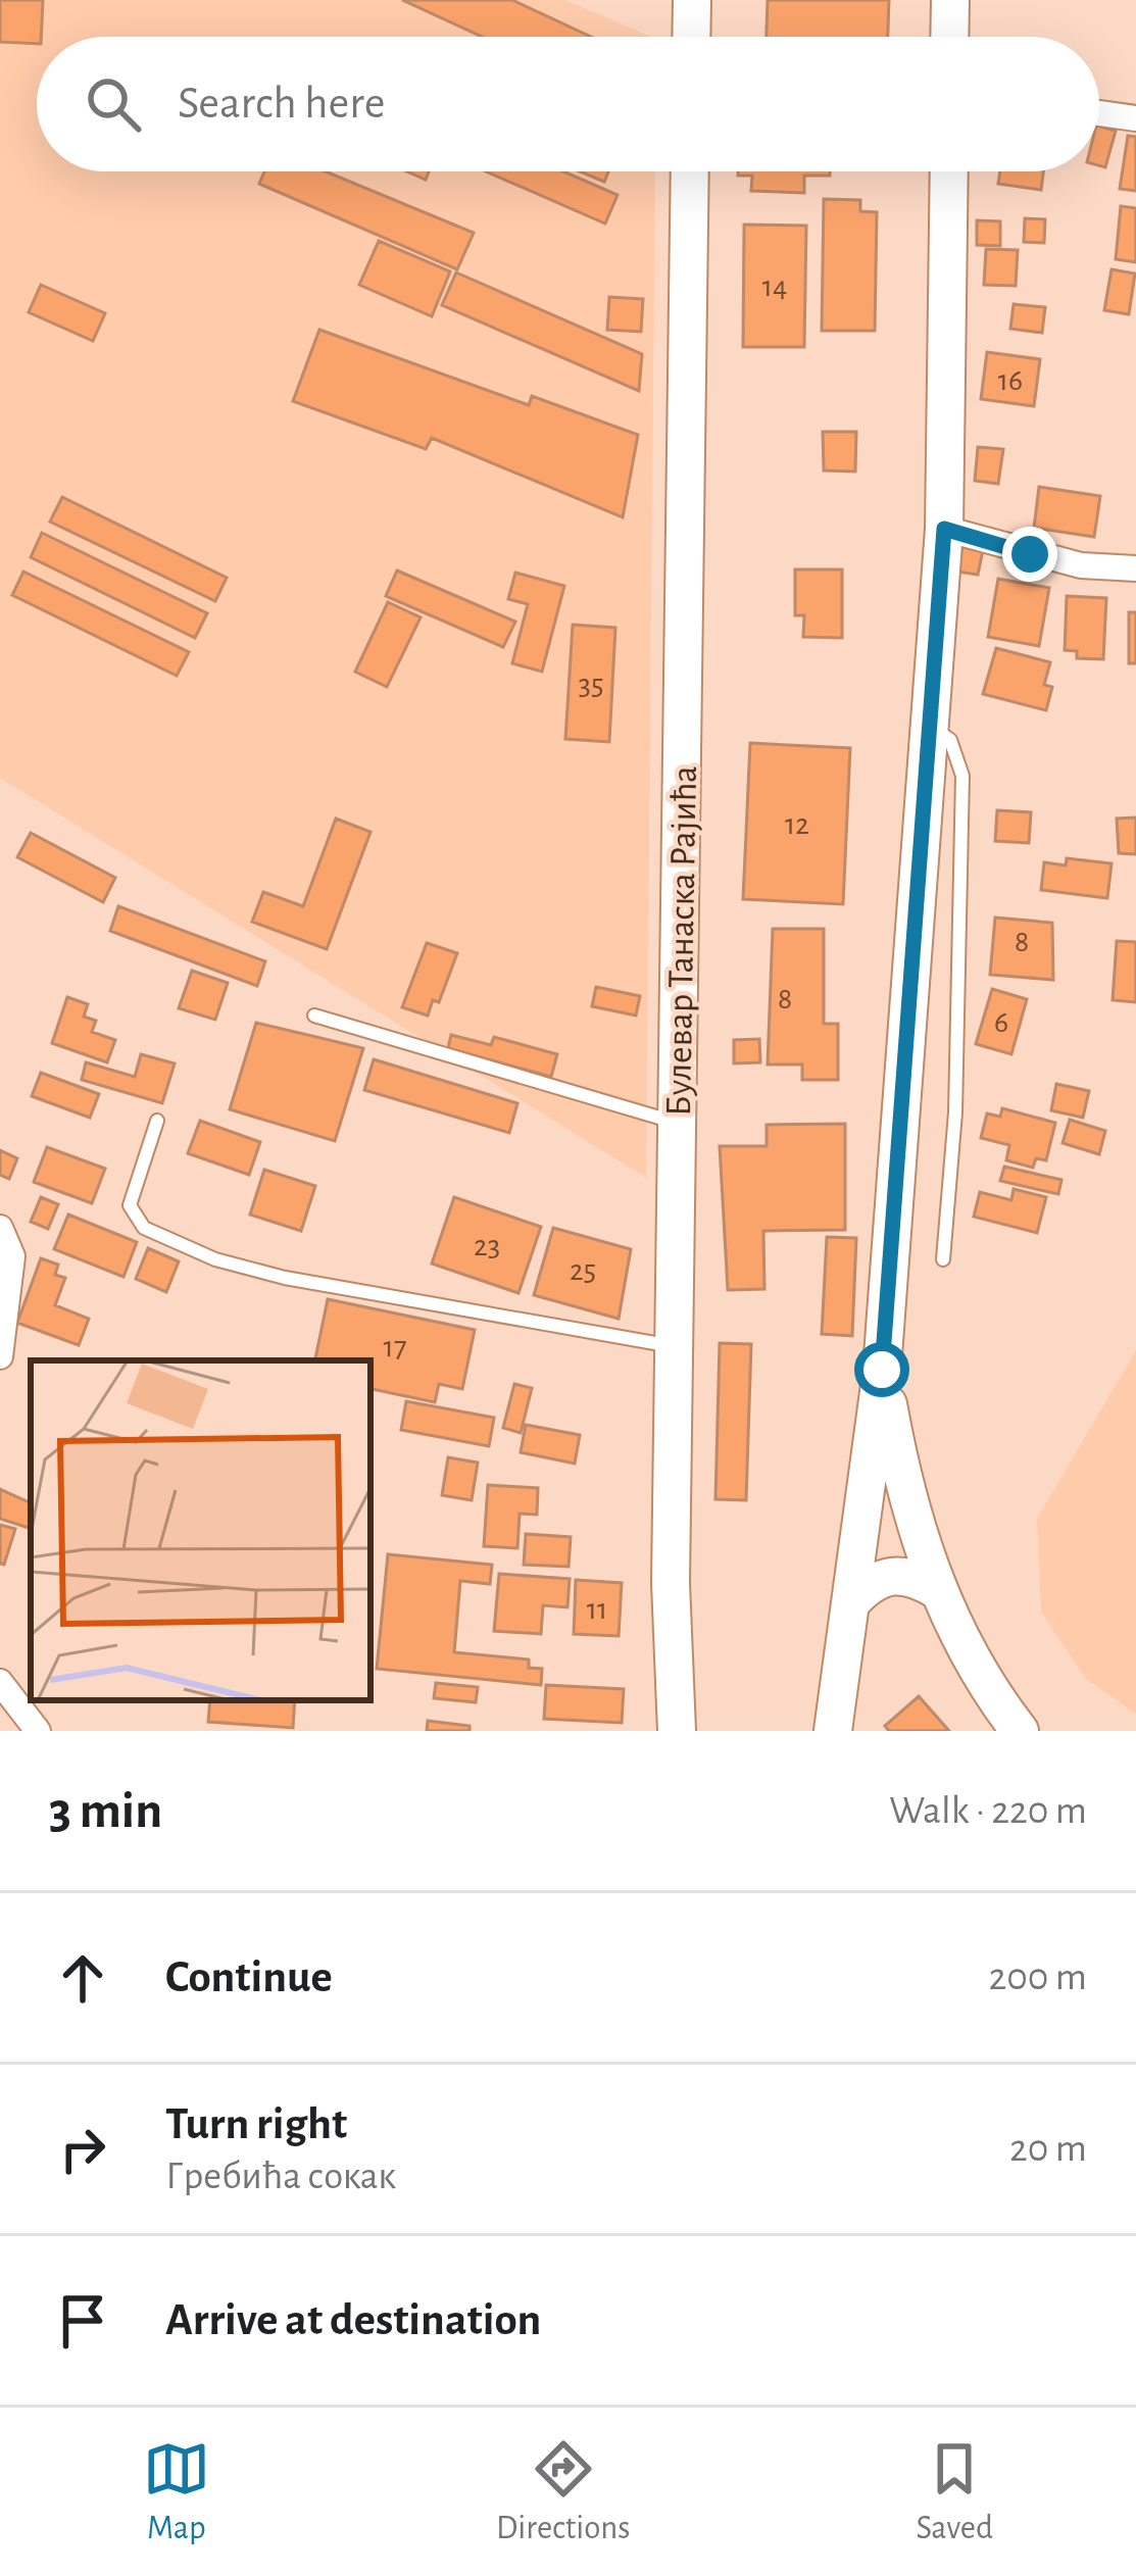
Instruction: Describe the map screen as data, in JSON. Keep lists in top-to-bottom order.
{
  "streets": {
    "street": ["Булевар Танаска Рајића"]
  },
  "house_numbers": [
    "14",
    "16",
    "35",
    "12",
    "8",
    "8",
    "6",
    "23",
    "25",
    "17",
    "11"
  ],
  "page": {
    "search": "Search here",
    "heading": ["3 min", "Walk · 220 m"],
    "list": [
      ["Continue", "200 m"],
      ["Turn right", "Гребића сокак", "20 m"],
      "Arrive at destination"
    ],
    "nav": ["Map", "Directions", "Saved"]
  }
}
